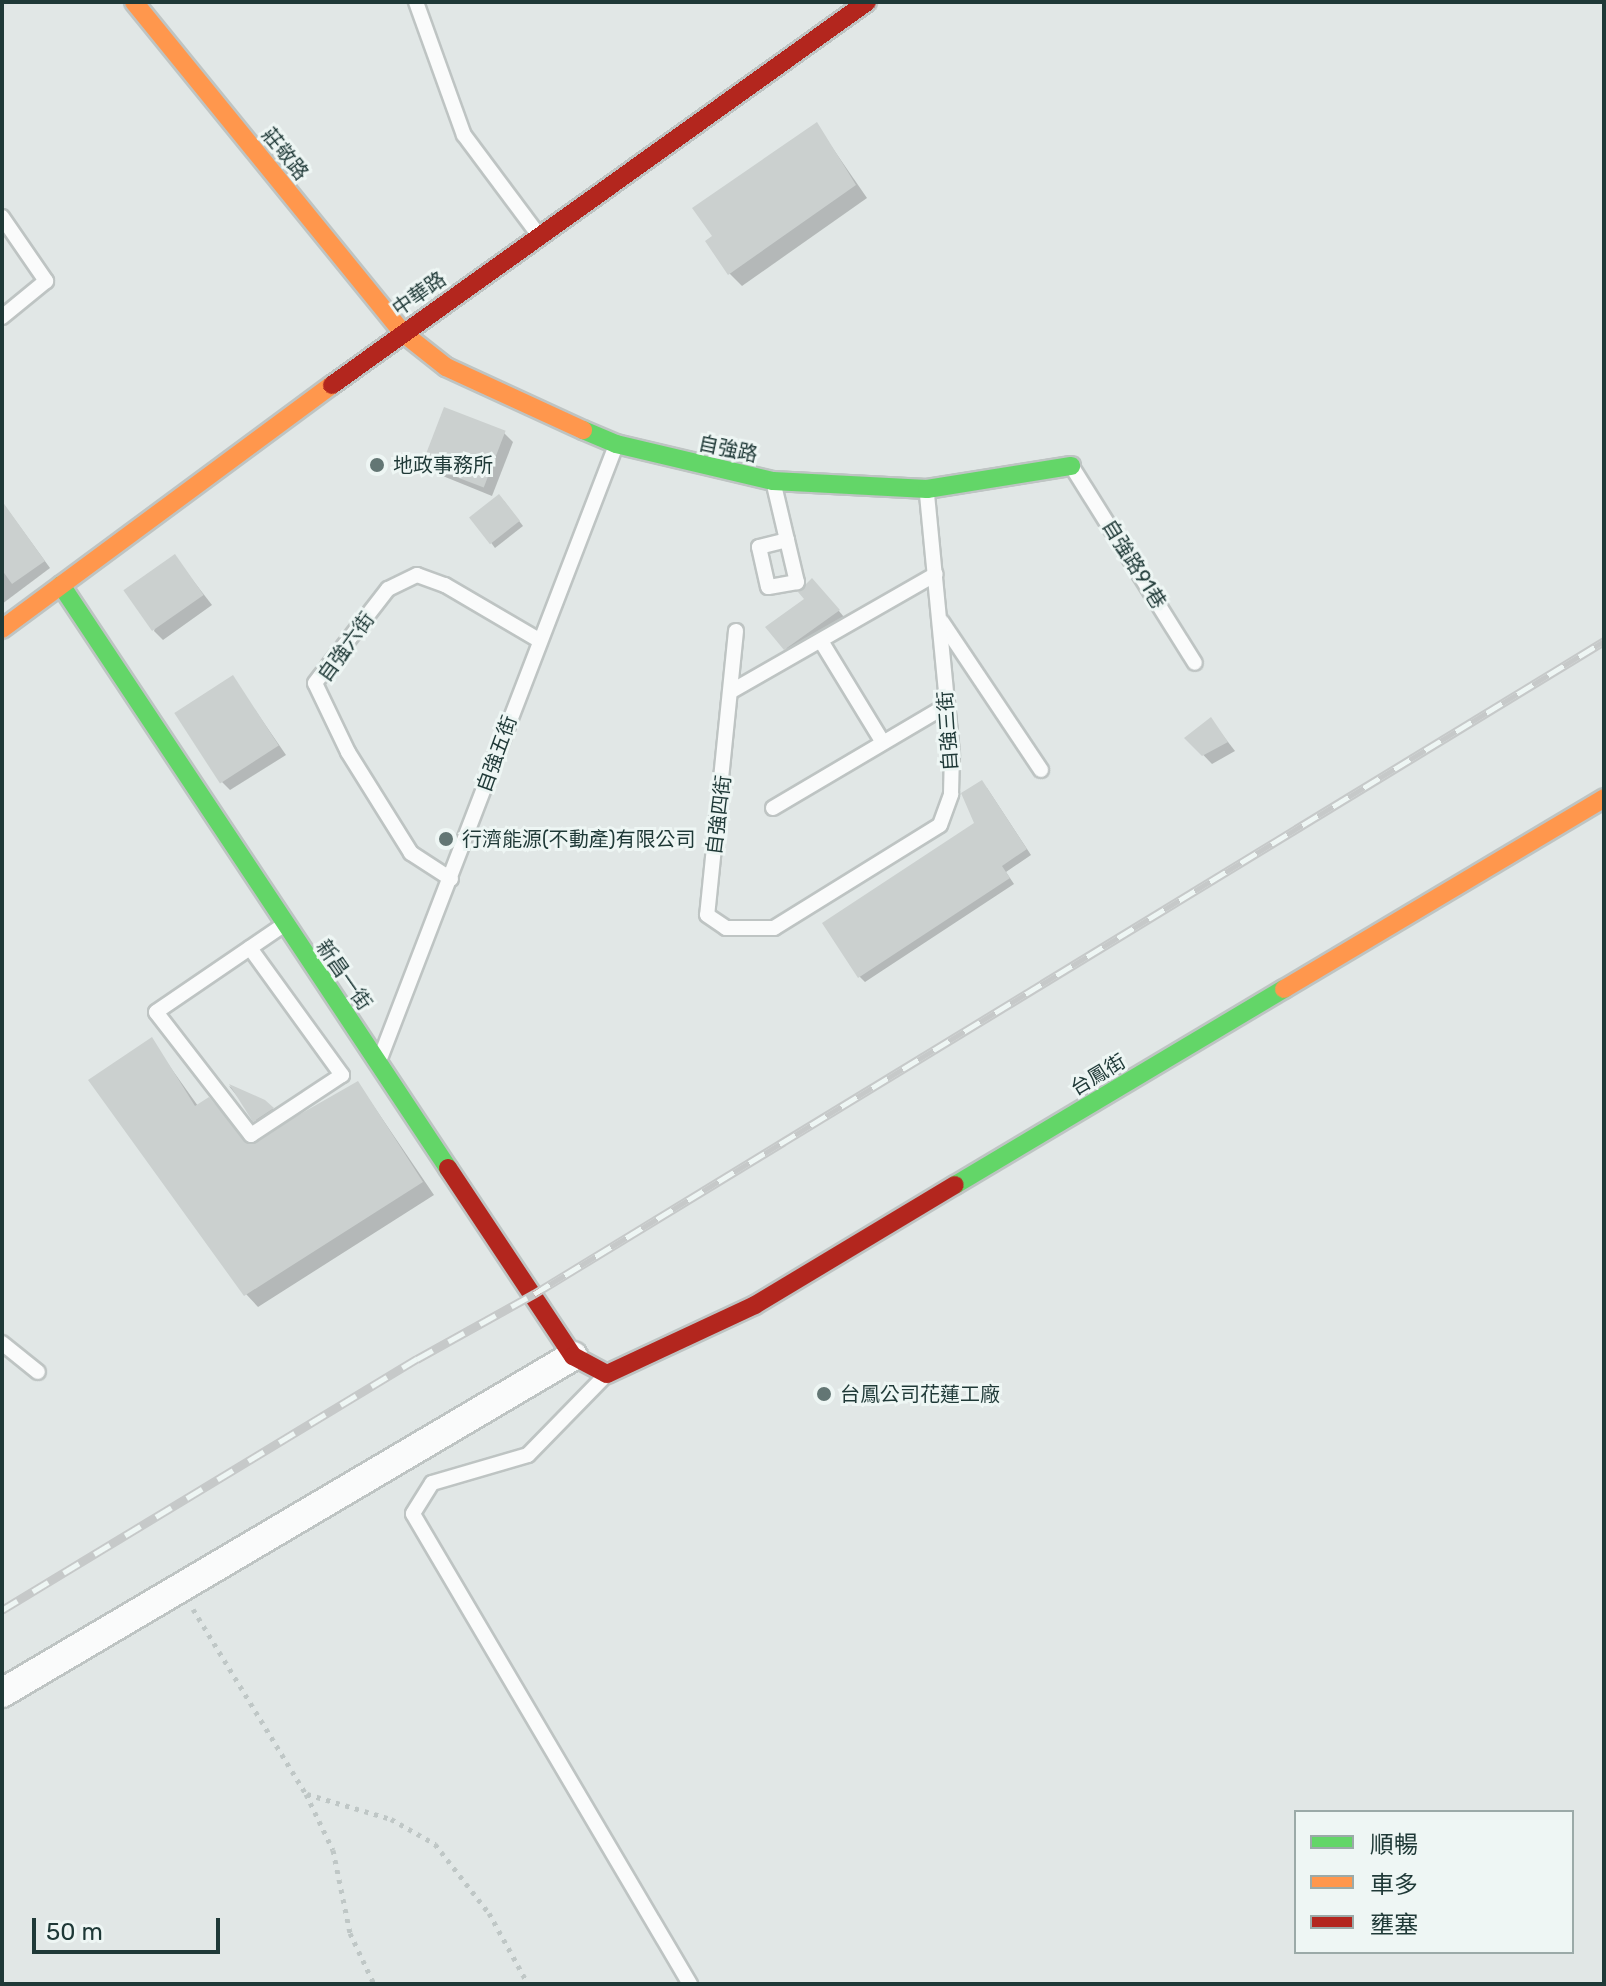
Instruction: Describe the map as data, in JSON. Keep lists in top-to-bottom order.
{
  "streets": {
    "street": [
      "莊敬路",
      "中華路",
      "自強路",
      "新昌一街",
      "台鳳街"
    ],
    "lane": [
      "自強路91巷",
      "自強六街",
      "自強三街",
      "自強五街",
      "自強四街"
    ]
  },
  "crossings": [
    ["莊敬路", "中華路"],
    ["莊敬路", "自強路"],
    ["中華路", "自強路"],
    ["中華路", "新昌一街"],
    ["自強路", "自強路91巷"],
    ["自強路", "自強三街"],
    ["自強路", "自強五街"],
    ["自強六街", "自強五街"],
    ["自強三街", "自強四街"],
    ["自強五街", "新昌一街"],
    ["新昌一街", "台鳳街"]
  ],
  "places": ["地政事務所", "行濟能源(不動產)有限公司", "台鳳公司花蓮工廠"],
  "legend": ["順暢", "車多", "壅塞"],
  "scale_bar": "50 m"
}
